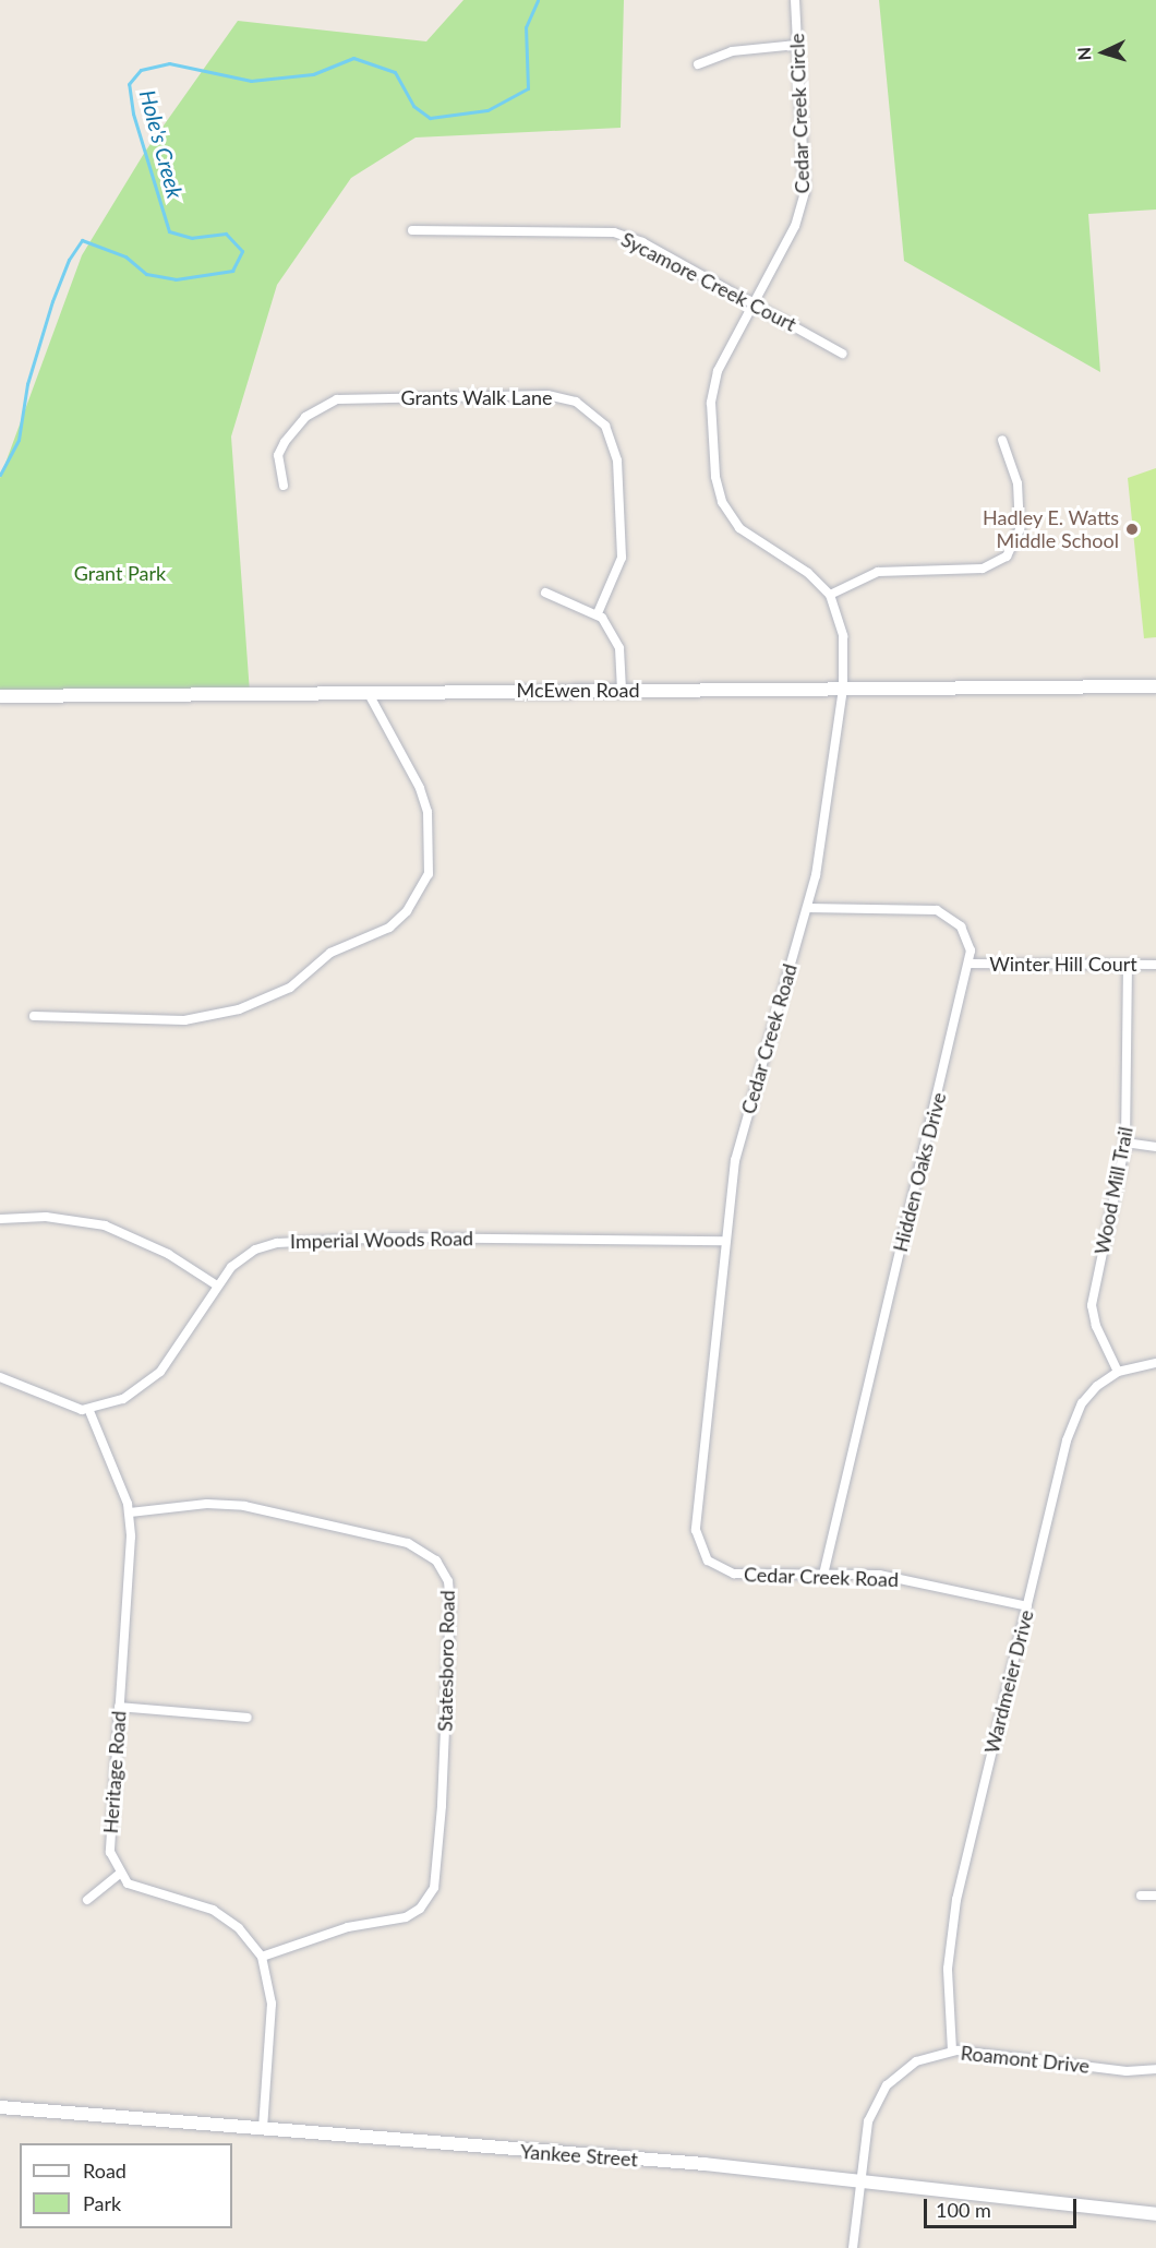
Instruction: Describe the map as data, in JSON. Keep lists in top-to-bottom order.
{
  "streets": {
    "street": [
      "Cedar Creek Circle",
      "Sycamore Creek Court",
      "Grants Walk Lane",
      "McEwen Road",
      "Winter Hill Court",
      "Cedar Creek Road",
      "Hidden Oaks Drive",
      "Wood Mill Trail",
      "Imperial Woods Road",
      "Statesboro Road",
      "Wardmeier Drive",
      "Heritage Road",
      "Roamont Drive",
      "Yankee Street"
    ]
  },
  "crossings": [
    ["Cedar Creek Circle", "Cedar Creek Road"],
    ["Sycamore Creek Court", "Cedar Creek Road"],
    ["McEwen Road", "Cedar Creek Road"],
    ["Winter Hill Court", "Hidden Oaks Drive"],
    ["Winter Hill Court", "Wood Mill Trail"],
    ["Cedar Creek Road", "Hidden Oaks Drive"],
    ["Cedar Creek Road", "Imperial Woods Road"],
    ["Cedar Creek Road", "Wardmeier Drive"],
    ["Wood Mill Trail", "Wardmeier Drive"],
    ["Imperial Woods Road", "Heritage Road"],
    ["Statesboro Road", "Heritage Road"],
    ["Wardmeier Drive", "Roamont Drive"],
    ["Roamont Drive", "Yankee Street"]
  ],
  "water": ["Hole's Creek"],
  "parks": ["Grant Park"],
  "places": ["Hadley E. Watts Middle School"],
  "legend": ["Road", "Park"],
  "scale_bar": "100 m",
  "north": "left"
}
